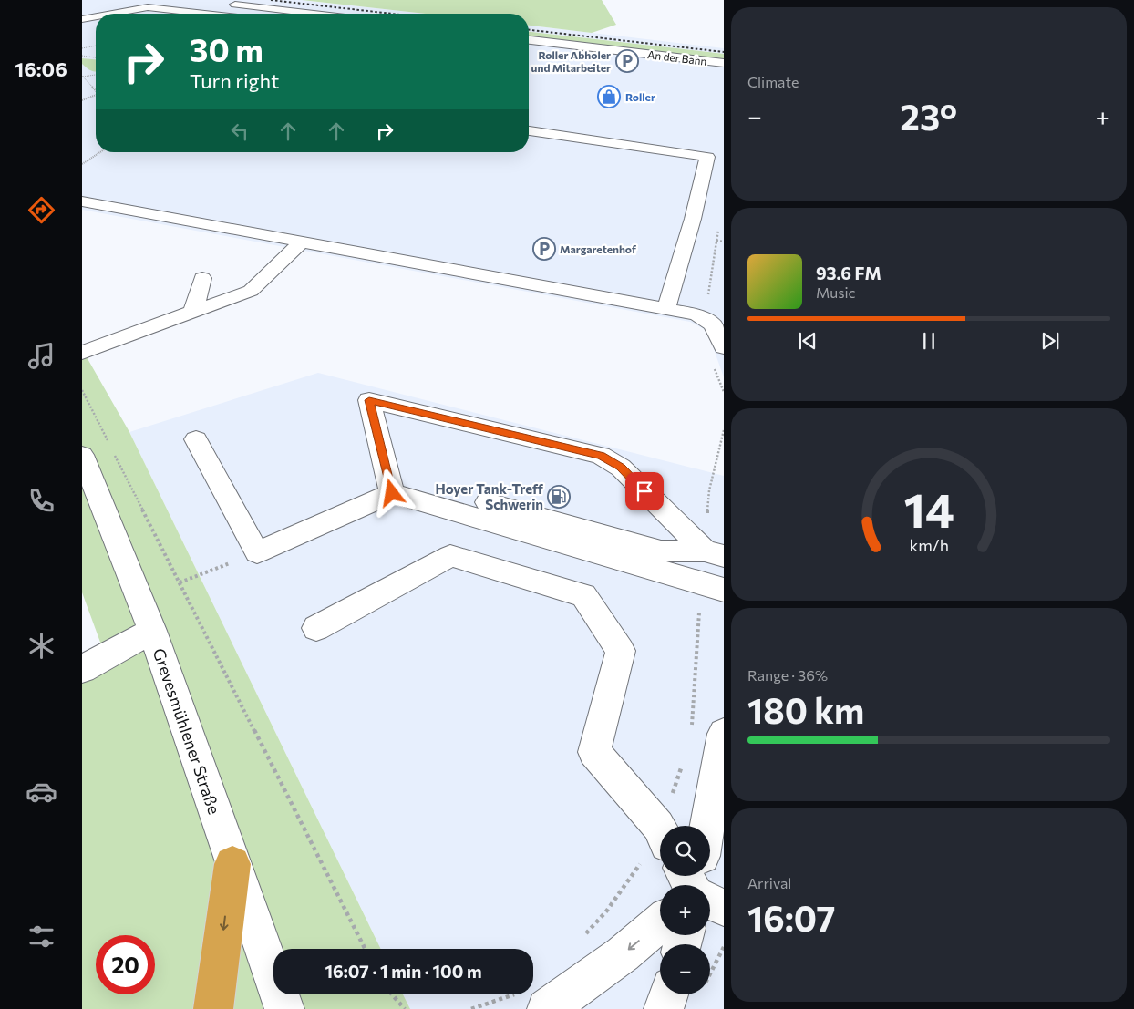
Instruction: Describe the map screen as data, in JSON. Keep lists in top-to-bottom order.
{
  "streets": {
    "street": ["An der Bahn", "Grevesmühlener Straße"]
  },
  "places": {
    "parking": ["Roller Abholer und Mitarbeiter", "Margaretenhof"],
    "shop": ["Roller"],
    "fuel station": ["Hoyer Tank-Treff Schwerin"]
  },
  "page": {
    "tabs": "16:06",
    "tile": [
      "Climate",
      ["Range · 36%", "180 km"],
      ["Arrival", "16:07"]
    ],
    "turn": ["30 m", "Turn right"],
    "heat": ["−", "23°", "+"],
    "song": ["93.6 FM", "Music"],
    "map_buttons": ["+", "−"],
    "limit": "20",
    "trip": "16:07 · 1 min · 100 m",
    "gauge": ["14", "km/h"]
  }
}
